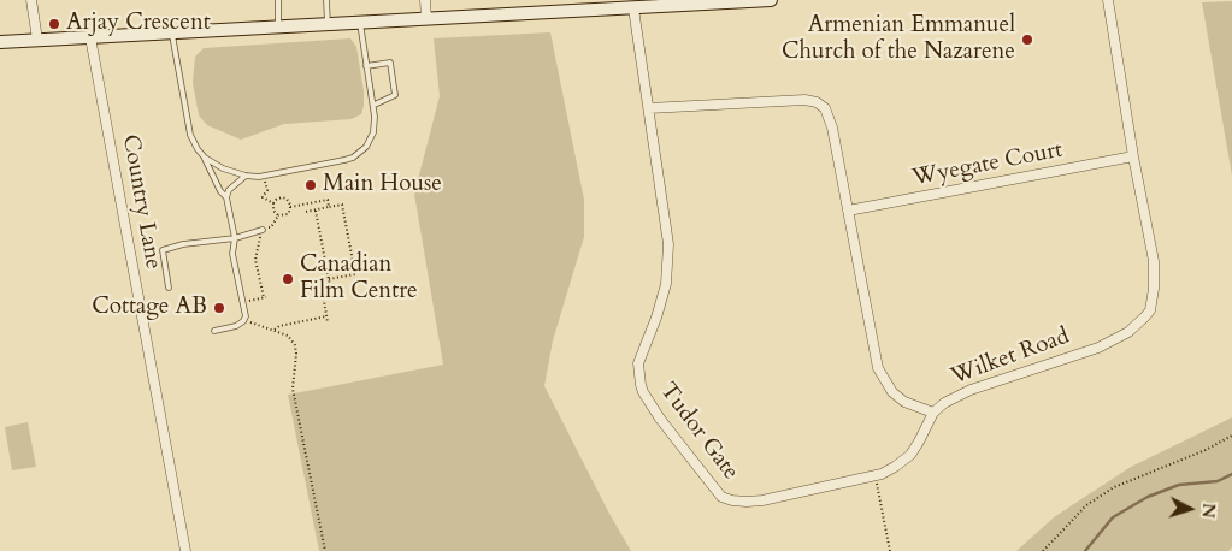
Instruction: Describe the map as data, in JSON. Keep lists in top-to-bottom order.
{
  "streets": {
    "street": [
      "Wyegate Court",
      "Country Lane",
      "Wilket Road",
      "Tudor Gate"
    ]
  },
  "crossings": [
    ["Wyegate Court", "Wilket Road"],
    ["Wilket Road", "Tudor Gate"]
  ],
  "places": [
    "Arjay Crescent",
    "Armenian Emmanuel Church of the Nazarene",
    "Main House",
    "Canadian Film Centre",
    "Cottage AB"
  ],
  "north": "right"
}
